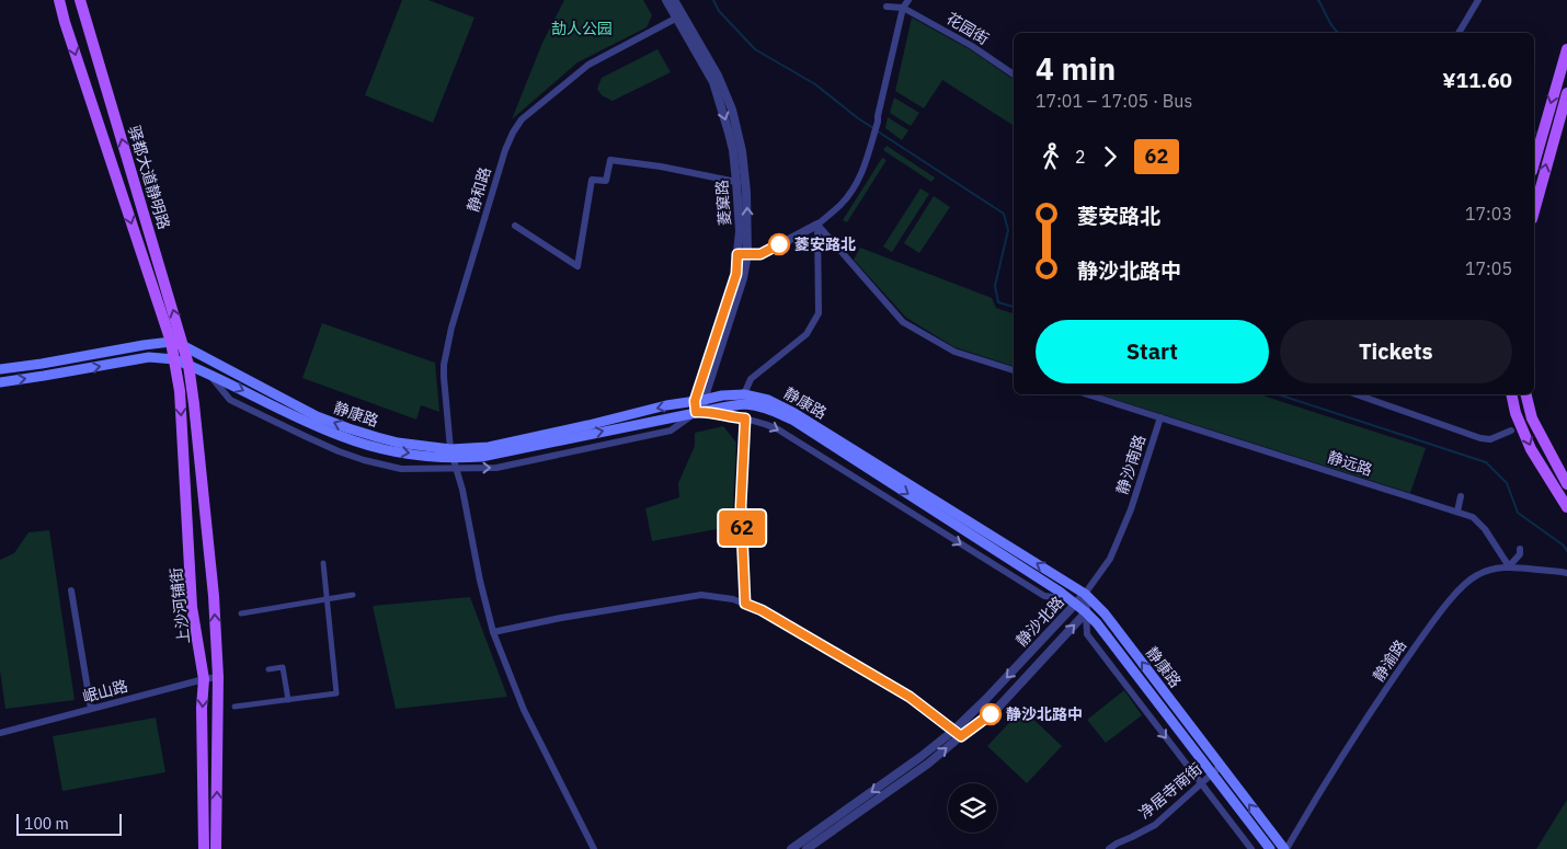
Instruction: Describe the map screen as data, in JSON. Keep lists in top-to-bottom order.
{
  "streets": {
    "main road": ["驿都大道静明路", "静康路", "上沙河铺街"],
    "street": [
      "花园街",
      "静和路",
      "菱窠路",
      "静远路",
      "静沙南路",
      "静沙北路",
      "静渝路",
      "岷山路",
      "净居寺南街"
    ]
  },
  "crossings": [
    ["驿都大道静明路", "静康路"],
    ["驿都大道静明路", "上沙河铺街"],
    ["静和路", "菱窠路"],
    ["静和路", "静康路"],
    ["菱窠路", "静康路"],
    ["静康路", "静沙南路"],
    ["静康路", "上沙河铺街"],
    ["静康路", "静沙北路"],
    ["静康路", "静渝路"],
    ["静康路", "净居寺南街"],
    ["静远路", "静沙南路"],
    ["静远路", "静渝路"],
    ["静沙南路", "静沙北路"],
    ["上沙河铺街", "岷山路"]
  ],
  "parks": ["劼人公园"],
  "places": ["菱安路北", "静沙北路中"],
  "lines": ["bus line 62"],
  "scale_bar": "100 m",
  "page": {
    "on_map": "62",
    "heading": ["4 min", "17:01 – 17:05 · Bus", "¥11.60"],
    "legs": ["2", "62"],
    "list": [
      {
        "name": "菱安路北",
        "value": "17:03"
      },
      {
        "name": "静沙北路中",
        "value": "17:05"
      }
    ],
    "buttons": ["Start", "Tickets"],
    "scale": "100 m"
  }
}
